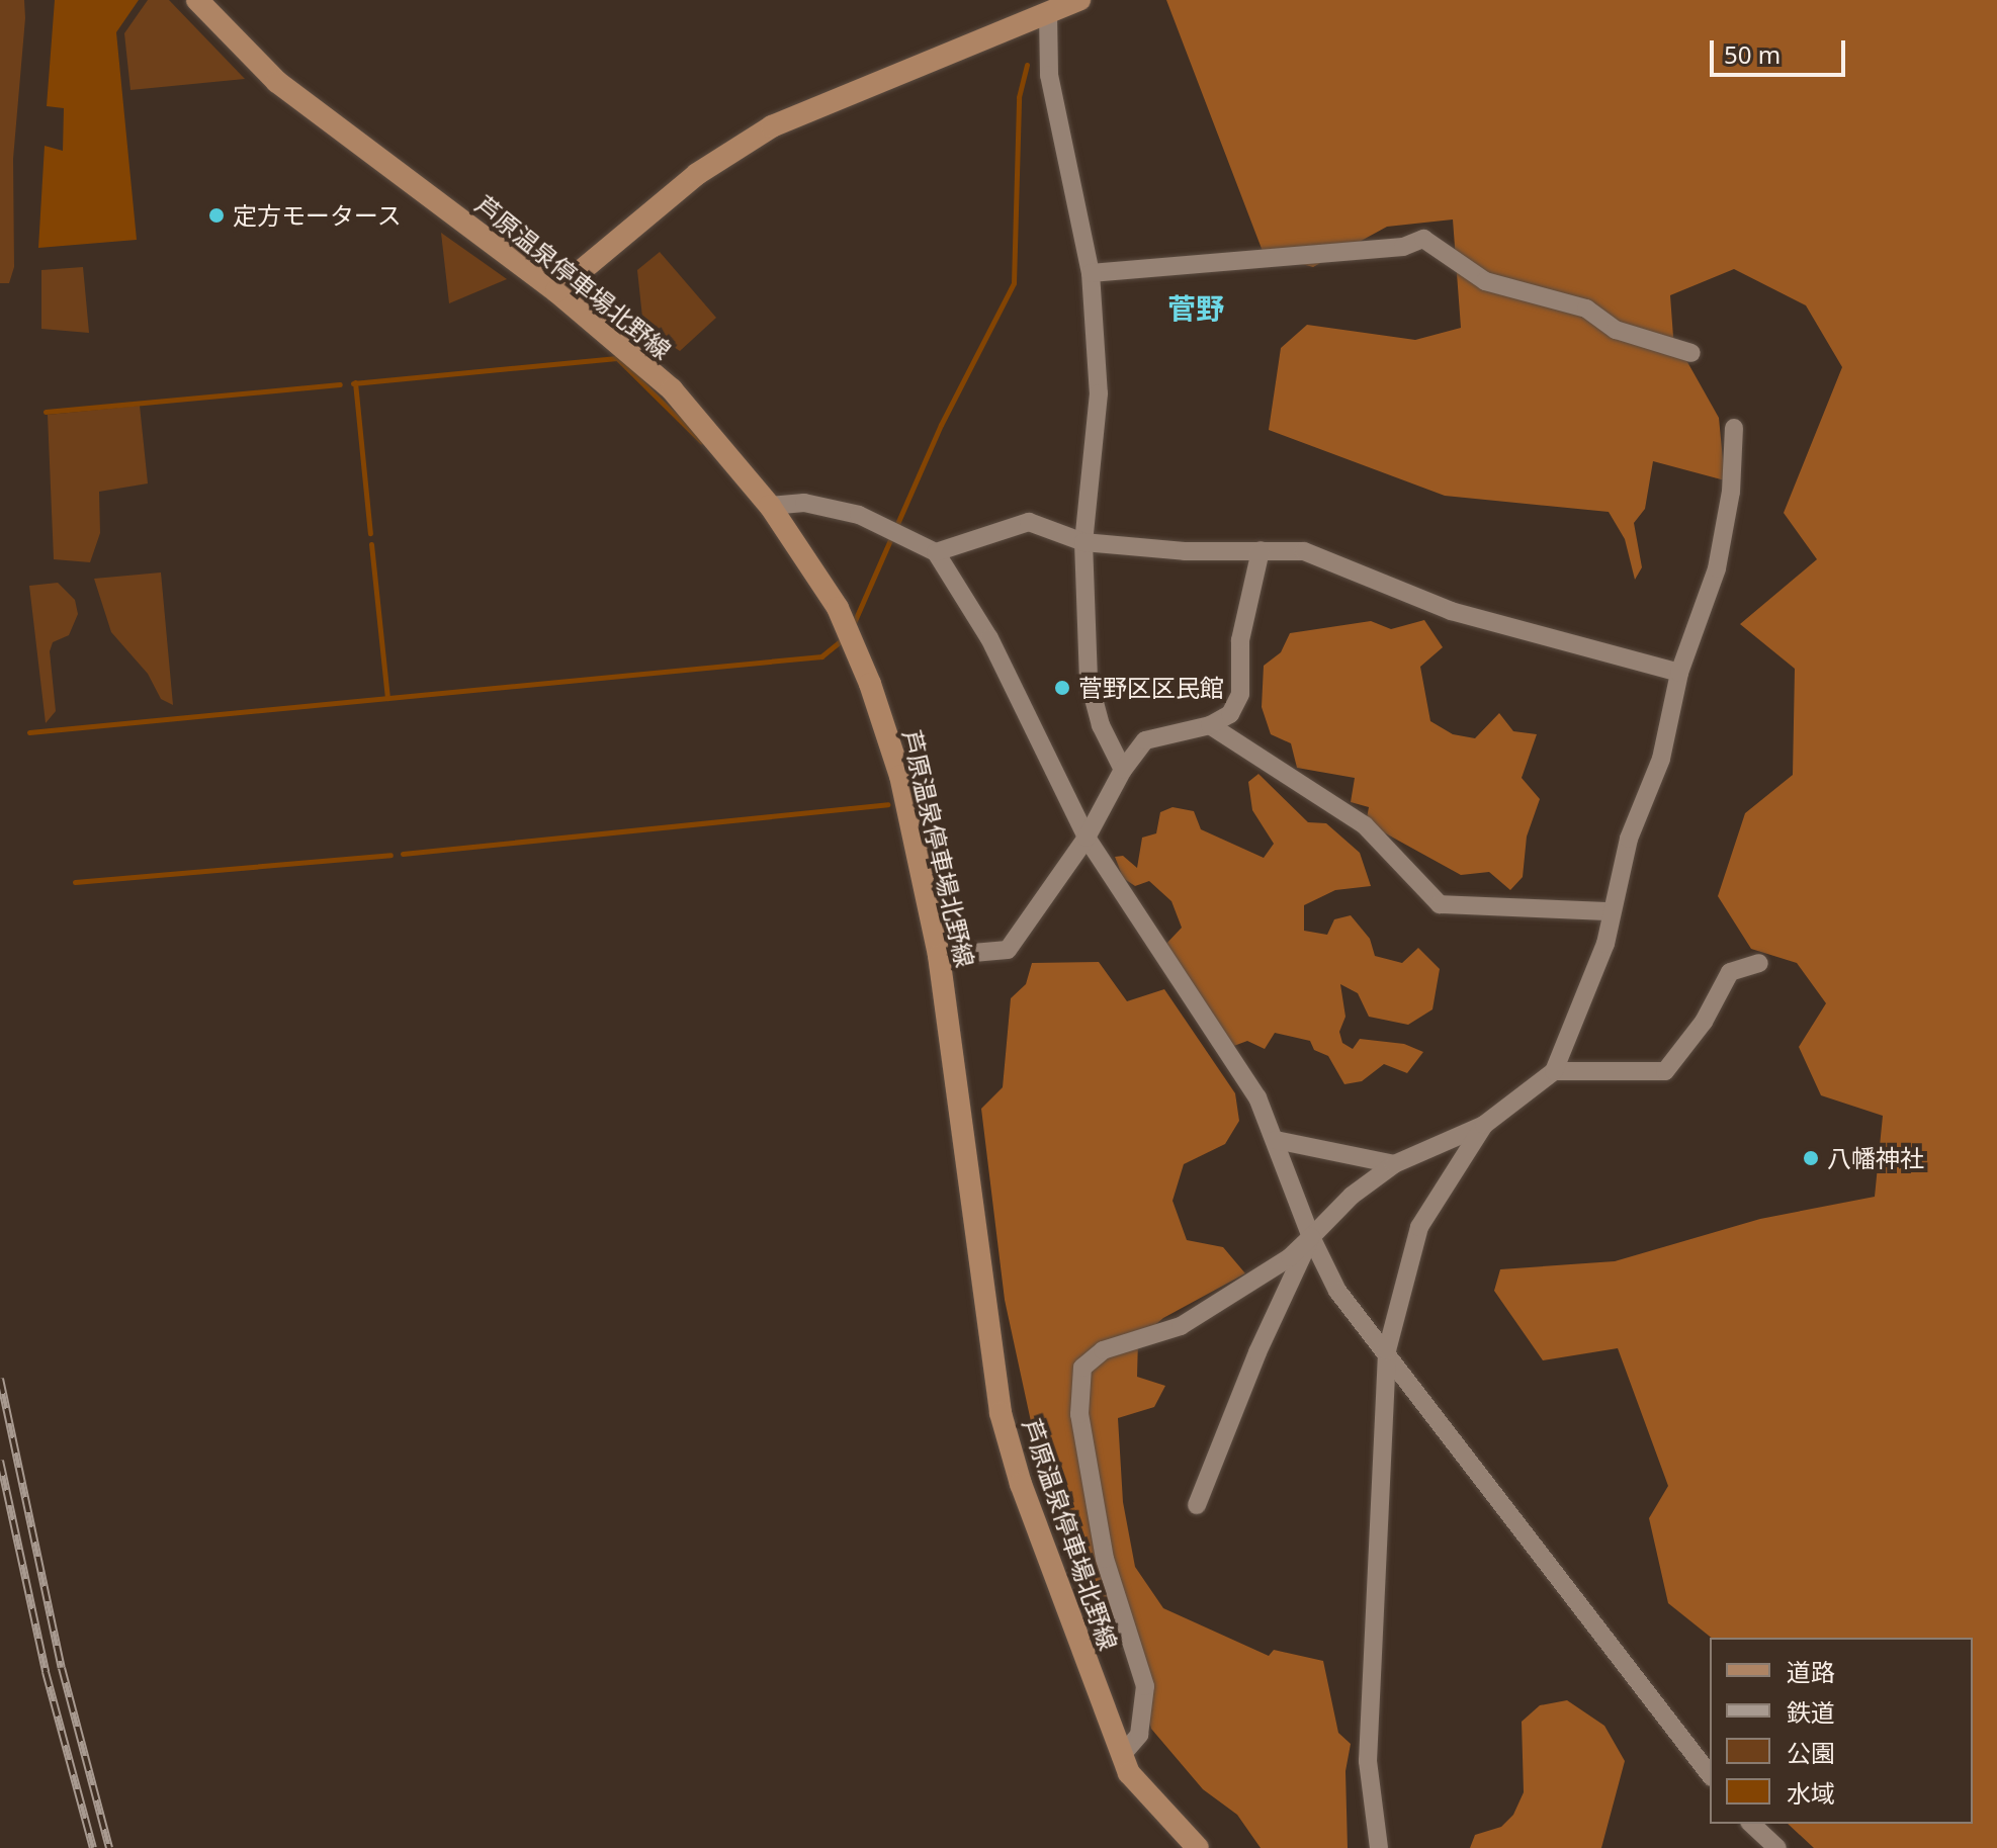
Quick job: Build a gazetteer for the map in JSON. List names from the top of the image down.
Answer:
{
  "streets": {
    "main road": ["芦原温泉停車場北野線"]
  },
  "districts": ["菅野"],
  "places": ["定方モータース", "菅野区区民館", "八幡神社"],
  "legend": [
    "道路",
    "鉄道",
    "公園",
    "水域"
  ],
  "scale_bar": "50 m"
}
